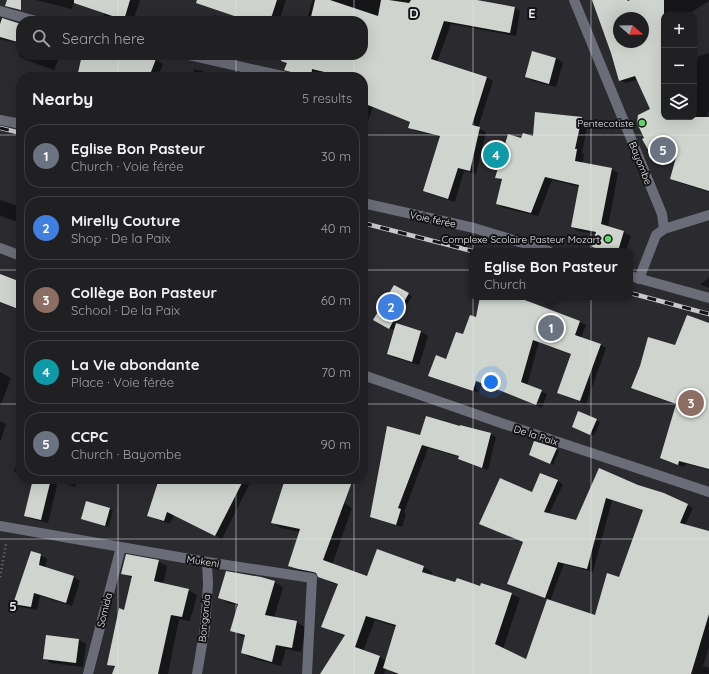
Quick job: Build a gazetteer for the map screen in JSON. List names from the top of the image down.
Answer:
{
  "streets": {
    "street": [
      "Bayombe",
      "Voie férée",
      "De la Paix",
      "Mukeni",
      "Somida",
      "Bongonda"
    ]
  },
  "crossings": [
    ["Mukeni", "Somida"],
    ["Mukeni", "Bongonda"]
  ],
  "places": ["Pentecotiste", "Complexe Scolaire Pasteur Mozart"],
  "north": "right",
  "page": {
    "map_buttons": ["+", "−"],
    "search": "Search here",
    "heading": ["Nearby", "5 results"],
    "list": [
      {
        "mark": "1",
        "name": "Eglise Bon Pasteur",
        "note": "Church · Voie férée",
        "value": "30 m"
      },
      {
        "mark": "2",
        "name": "Mirelly Couture",
        "note": "Shop · De la Paix",
        "value": "40 m"
      },
      {
        "mark": "3",
        "name": "Collège Bon Pasteur",
        "note": "School · De la Paix",
        "value": "60 m"
      },
      {
        "mark": "4",
        "name": "La Vie abondante",
        "note": "Place · Voie férée",
        "value": "70 m"
      },
      {
        "mark": "5",
        "name": "CCPC",
        "note": "Church · Bayombe",
        "value": "90 m"
      }
    ],
    "pins": [
      "5",
      "4",
      "2",
      "1",
      "3"
    ],
    "popup": ["Eglise Bon Pasteur", "Church"]
  },
  "grid": {
    "columns": ["D", "E"],
    "rows": ["5"]
  }
}
